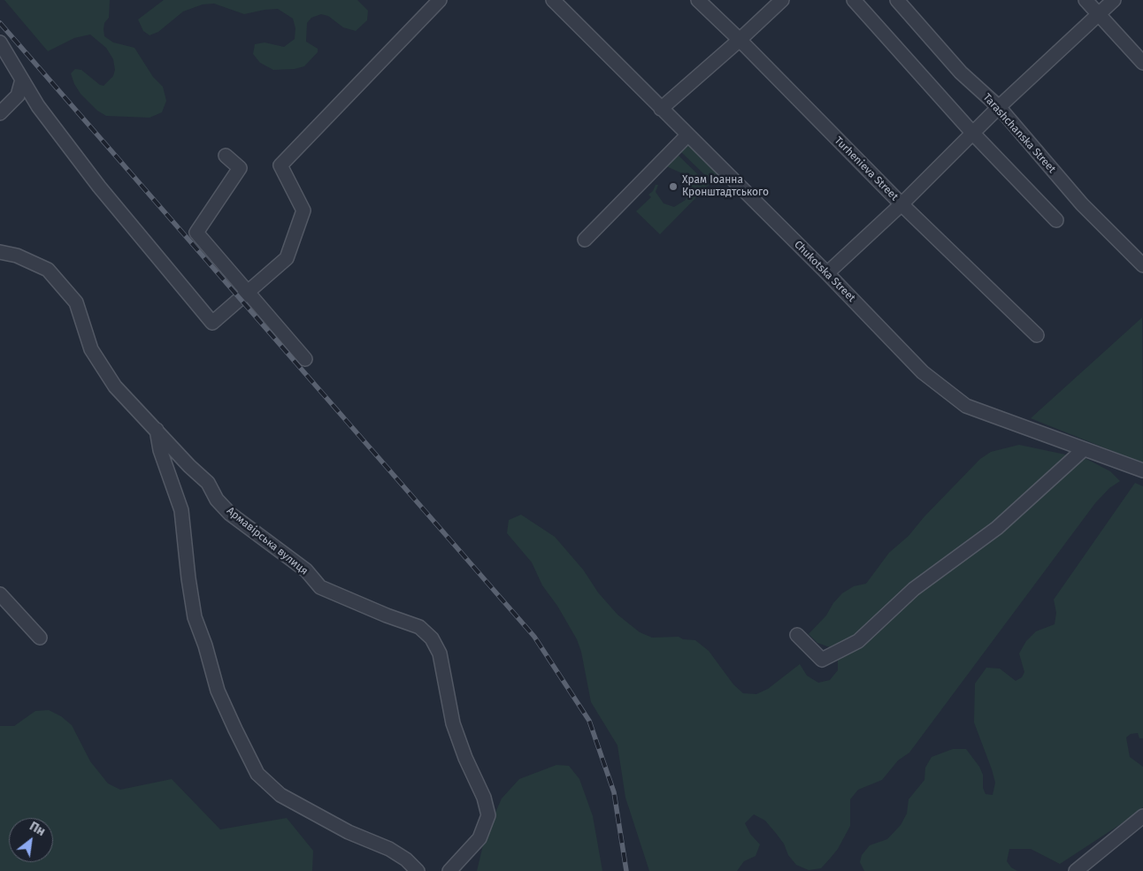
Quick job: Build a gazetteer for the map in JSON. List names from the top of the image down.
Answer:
{
  "streets": {
    "street": [
      "Tarashchanska Street",
      "Turhenieva Street",
      "Chukotska Street",
      "Армавірська вулиця"
    ]
  },
  "places": ["Храм Іоанна Кронштадтського"],
  "north": "top right"
}
